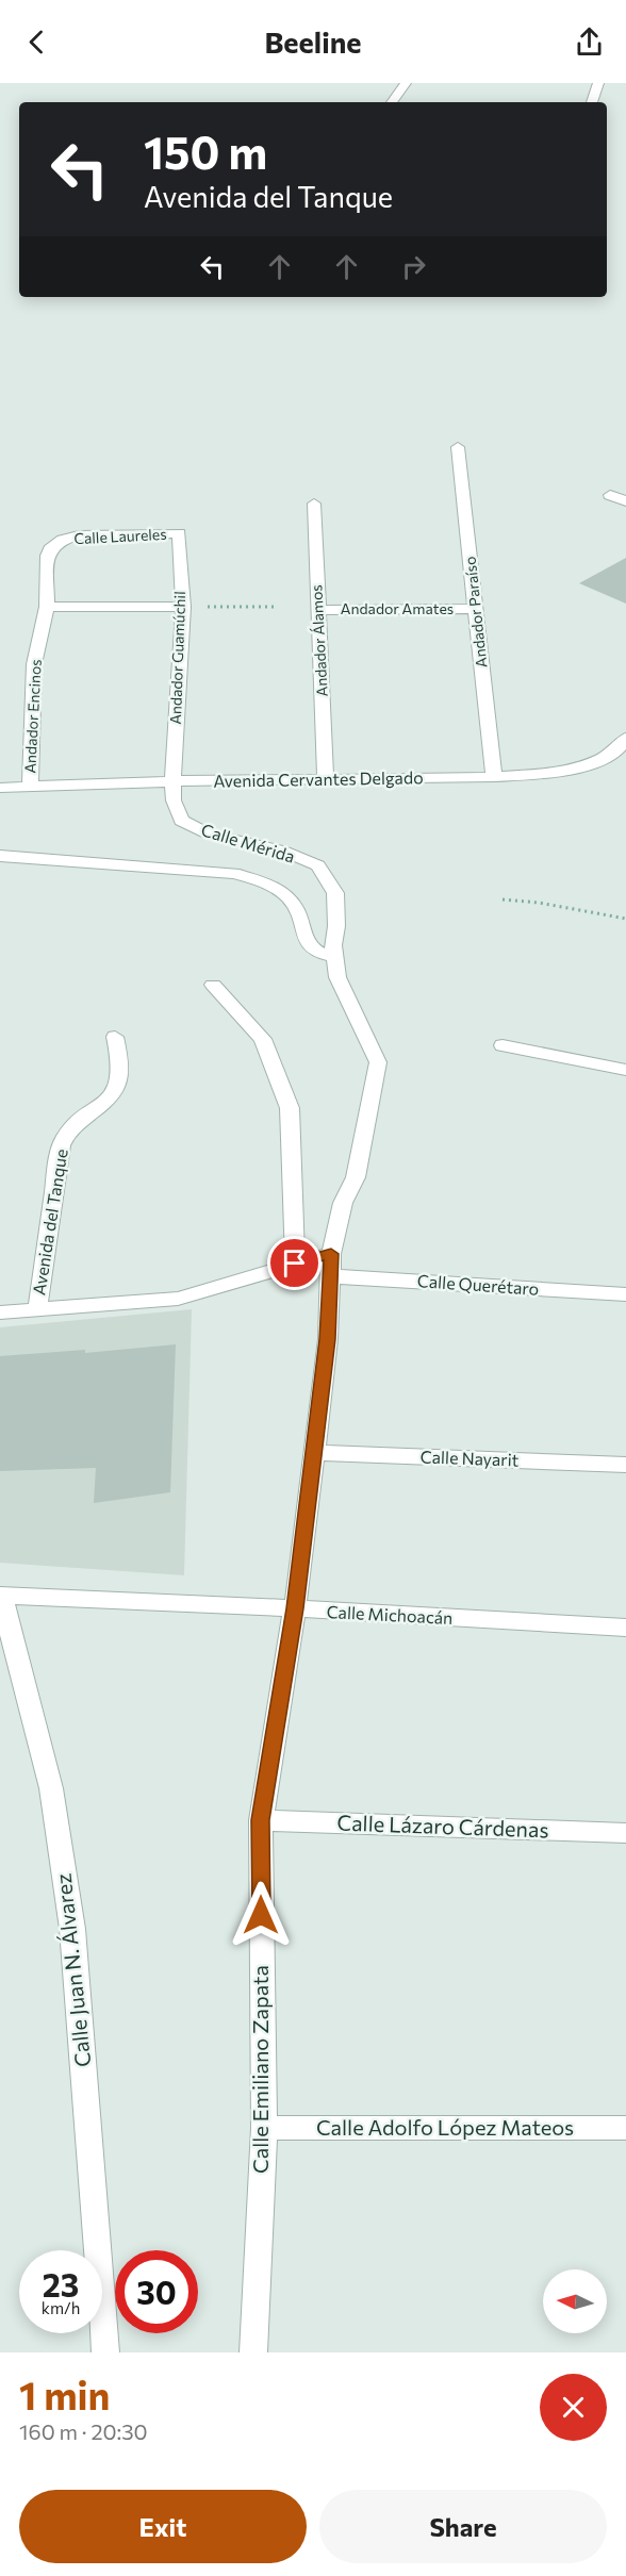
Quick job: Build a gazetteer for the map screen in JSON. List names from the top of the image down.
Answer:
{
  "streets": {
    "street": [
      "Calle Laureles",
      "Andador Amates",
      "Andador Paraíso",
      "Andador Álamos",
      "Andador Guamúchil",
      "Andador Encinos",
      "Avenida Cervantes Delgado",
      "Calle Mérida",
      "Avenida del Tanque",
      "Calle Querétaro",
      "Calle Nayarit",
      "Calle Michoacán",
      "Calle Lázaro Cárdenas",
      "Calle Juan N. Álvarez",
      "Calle Emiliano Zapata",
      "Calle Adolfo López Mateos"
    ]
  },
  "crossings": [
    ["Calle Laureles", "Andador Guamúchil"],
    ["Calle Laureles", "Andador Encinos"],
    ["Andador Amates", "Andador Paraíso"],
    ["Andador Amates", "Andador Álamos"],
    ["Andador Paraíso", "Avenida Cervantes Delgado"],
    ["Andador Álamos", "Avenida Cervantes Delgado"],
    ["Andador Guamúchil", "Avenida Cervantes Delgado"],
    ["Andador Guamúchil", "Calle Mérida"],
    ["Andador Encinos", "Avenida Cervantes Delgado"],
    ["Avenida Cervantes Delgado", "Calle Mérida"],
    ["Avenida del Tanque", "Calle Querétaro"],
    ["Avenida del Tanque", "Calle Emiliano Zapata"],
    ["Calle Querétaro", "Calle Emiliano Zapata"],
    ["Calle Nayarit", "Calle Emiliano Zapata"],
    ["Calle Michoacán", "Calle Juan N. Álvarez"],
    ["Calle Michoacán", "Calle Emiliano Zapata"],
    ["Calle Lázaro Cárdenas", "Calle Emiliano Zapata"],
    ["Calle Emiliano Zapata", "Calle Adolfo López Mateos"]
  ],
  "north": "left",
  "page": {
    "header": "Beeline",
    "turn": ["150 m", "Avenida del Tanque"],
    "speed": "23 km/h",
    "limit": "30",
    "heading": ["1 min", "160 m · 20:30"],
    "buttons": ["Exit", "Share"]
  }
}
